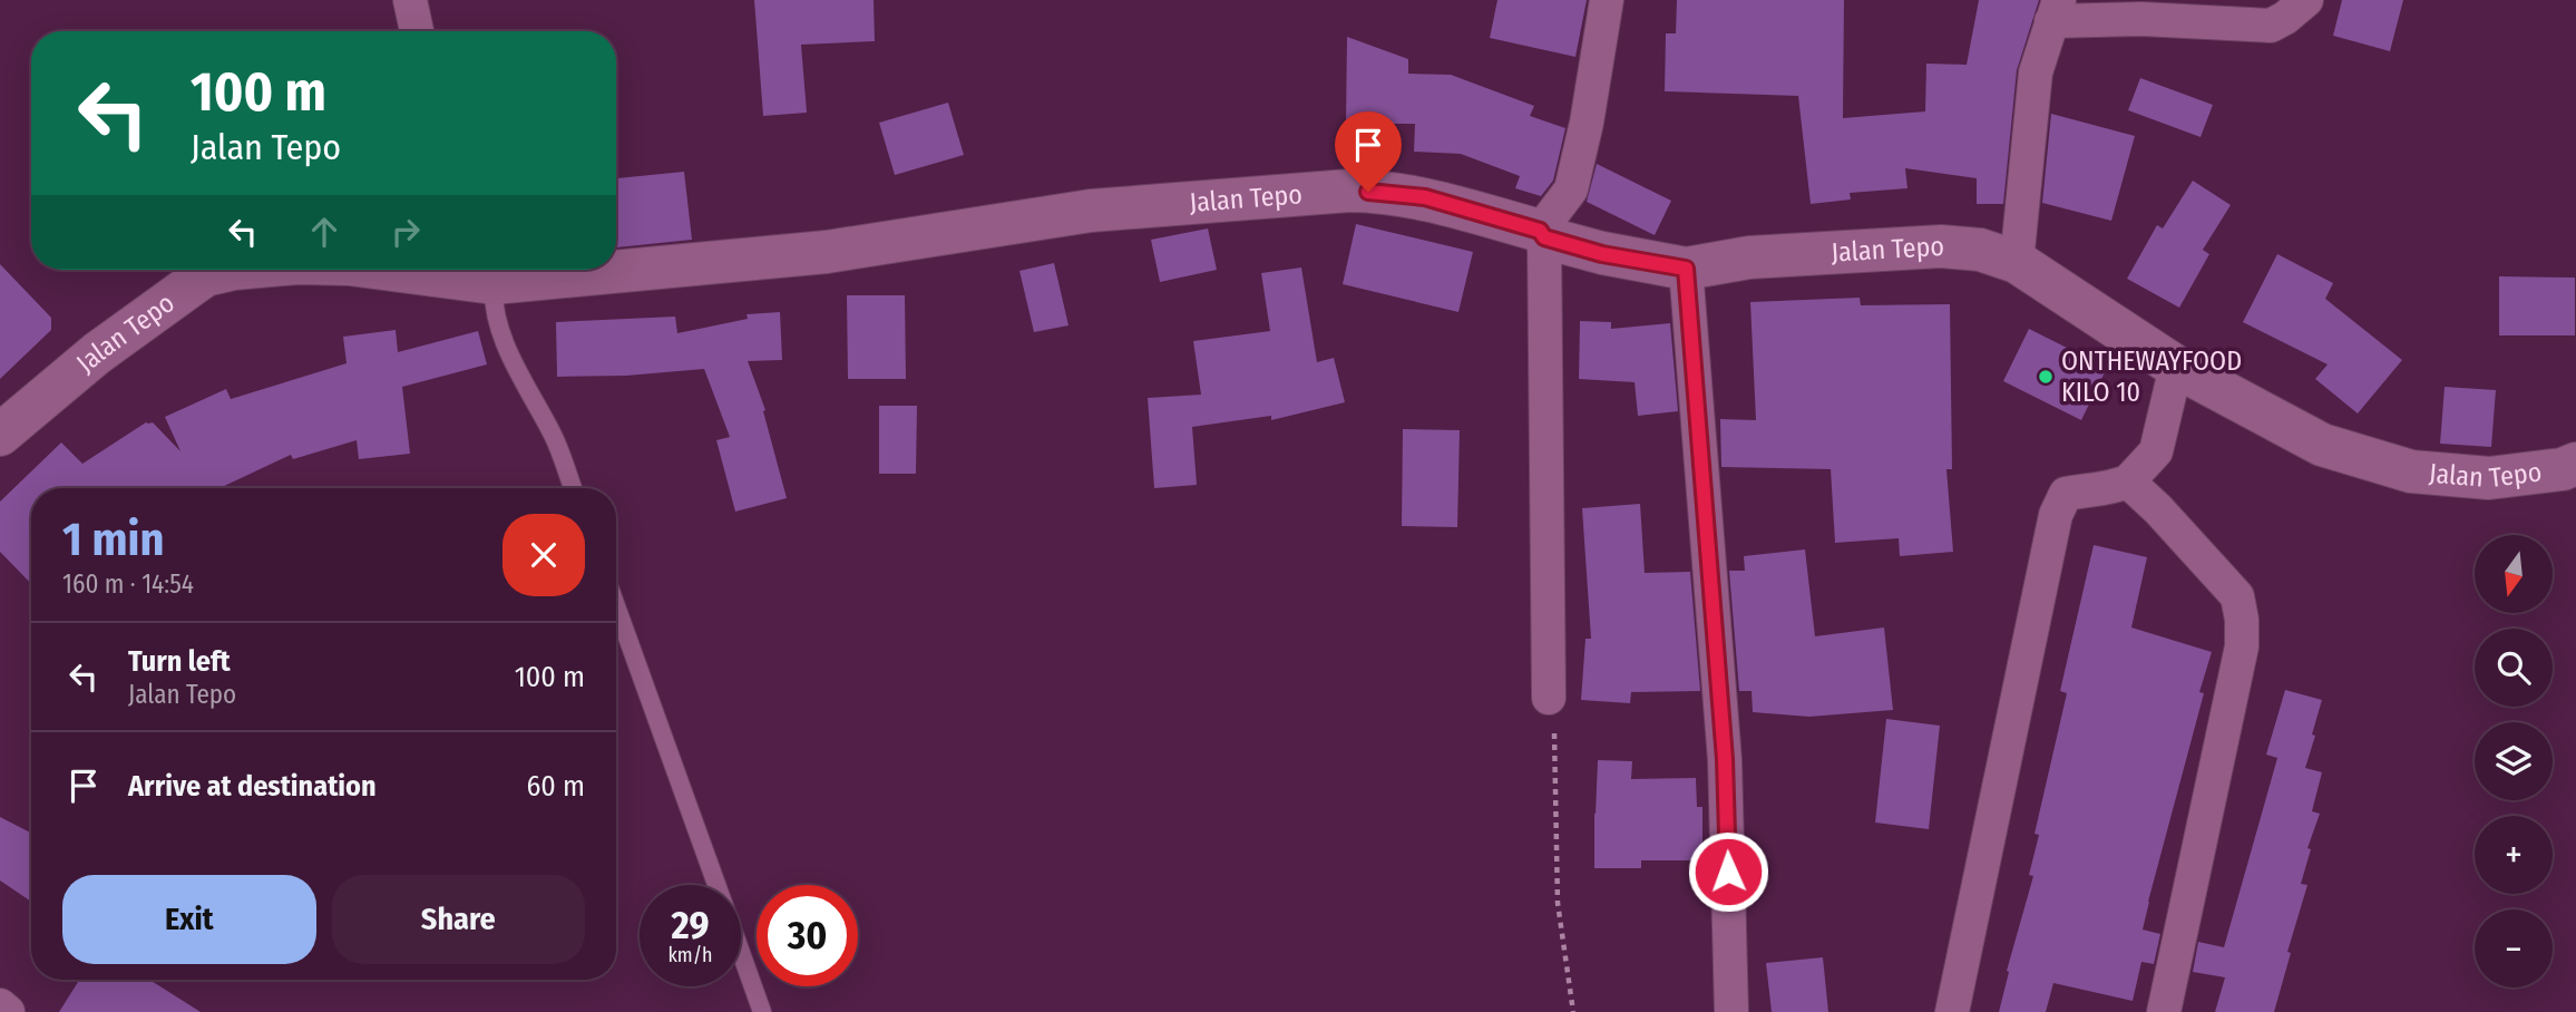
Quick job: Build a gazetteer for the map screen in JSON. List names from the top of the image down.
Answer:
{
  "streets": {
    "street": ["Jalan Tepo"]
  },
  "places": ["ONTHEWAYFOOD KILO 10"],
  "north": "bottom",
  "page": {
    "turn": ["100 m", "Jalan Tepo"],
    "heading": ["1 min", "160 m · 14:54"],
    "map_buttons": ["+", "−"],
    "list": [
      {
        "name": "Turn left",
        "note": "Jalan Tepo",
        "value": "100 m"
      },
      {
        "name": "Arrive at destination",
        "value": "60 m"
      }
    ],
    "buttons": ["Exit", "Share"],
    "speed": "29 km/h",
    "limit": "30"
  }
}
